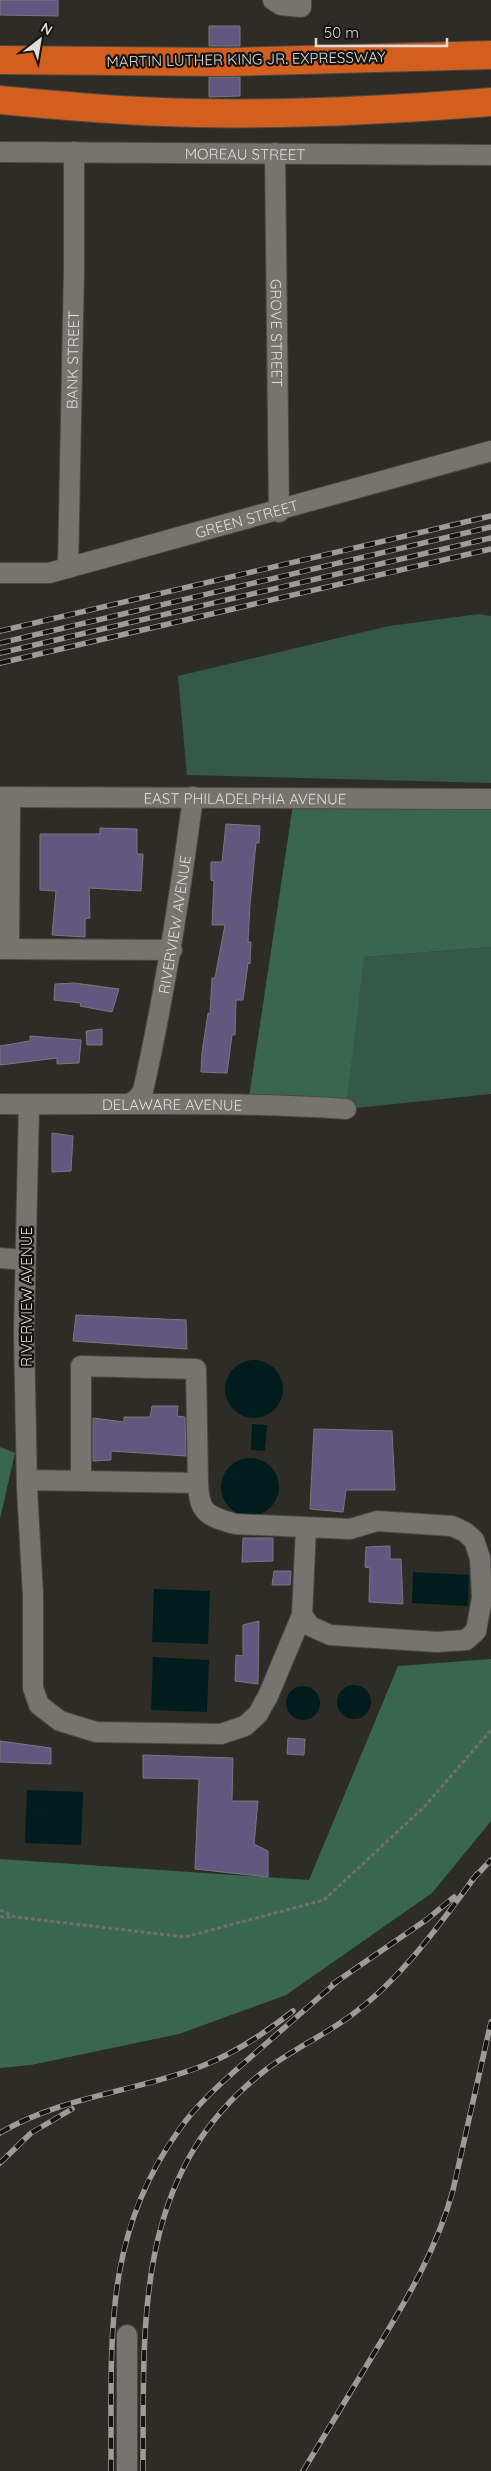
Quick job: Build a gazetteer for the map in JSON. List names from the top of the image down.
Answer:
{
  "streets": {
    "highway": ["MARTIN LUTHER KING JR. EXPRESSWAY"],
    "street": [
      "MOREAU STREET",
      "GROVE STREET",
      "BANK STREET",
      "GREEN STREET",
      "EAST PHILADELPHIA AVENUE",
      "RIVERVIEW AVENUE",
      "DELAWARE AVENUE"
    ]
  },
  "crossings": [
    ["MOREAU STREET", "GROVE STREET"],
    ["MOREAU STREET", "BANK STREET"],
    ["GROVE STREET", "GREEN STREET"],
    ["BANK STREET", "GREEN STREET"],
    ["EAST PHILADELPHIA AVENUE", "RIVERVIEW AVENUE"],
    ["RIVERVIEW AVENUE", "DELAWARE AVENUE"]
  ],
  "scale_bar": "50 m",
  "north": "top right"
}
